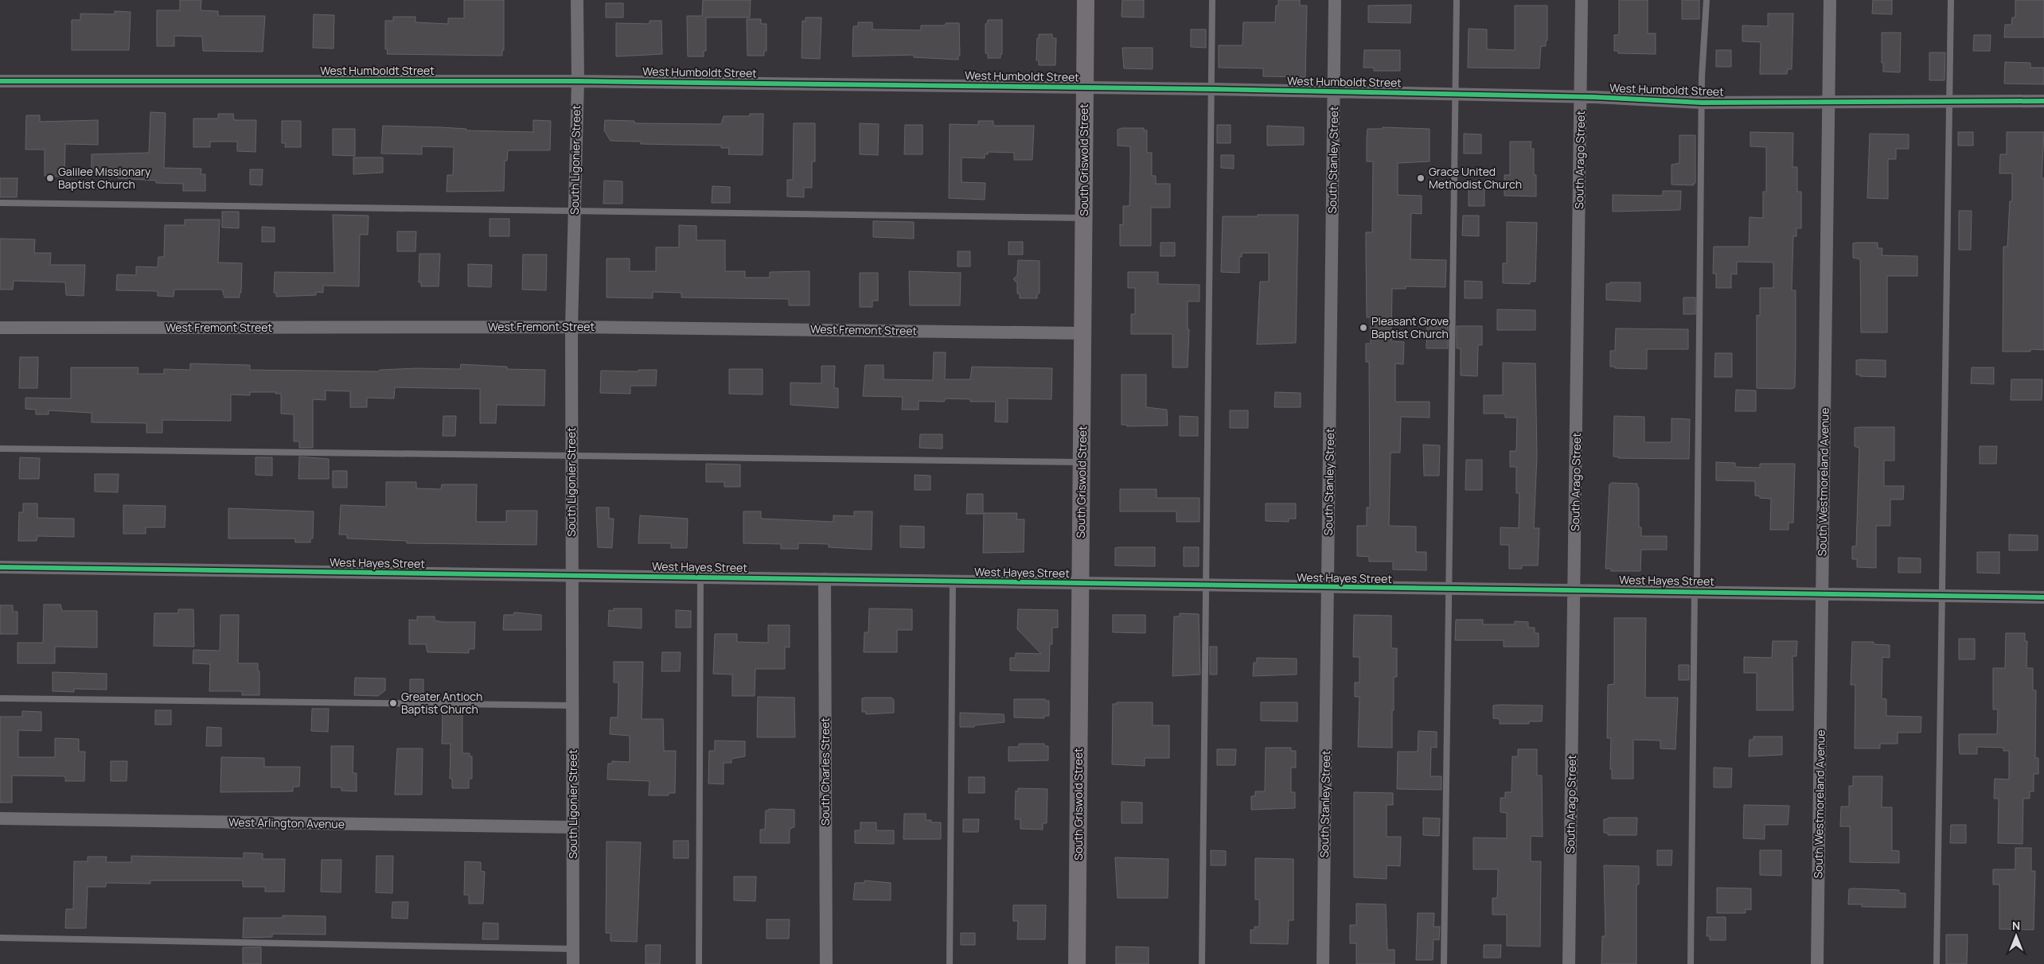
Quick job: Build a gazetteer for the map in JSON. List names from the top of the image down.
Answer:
{
  "streets": {
    "street": [
      "West Humboldt Street",
      "South Ligonier Street",
      "South Griswold Street",
      "South Stanley Street",
      "South Arago Street",
      "West Fremont Street",
      "South Westmoreland Avenue",
      "West Hayes Street",
      "South Charles Street",
      "West Arlington Avenue"
    ]
  },
  "crossings": [
    ["West Humboldt Street", "South Ligonier Street"],
    ["West Humboldt Street", "South Griswold Street"],
    ["West Humboldt Street", "South Stanley Street"],
    ["West Humboldt Street", "South Arago Street"],
    ["West Humboldt Street", "South Westmoreland Avenue"],
    ["South Ligonier Street", "West Fremont Street"],
    ["South Ligonier Street", "West Hayes Street"],
    ["South Ligonier Street", "West Arlington Avenue"],
    ["South Griswold Street", "West Fremont Street"],
    ["South Griswold Street", "West Hayes Street"],
    ["South Stanley Street", "West Hayes Street"],
    ["South Arago Street", "West Hayes Street"],
    ["South Westmoreland Avenue", "West Hayes Street"],
    ["West Hayes Street", "South Charles Street"]
  ],
  "places": [
    "Galilee Missionary Baptist Church",
    "Grace United Methodist Church",
    "Pleasant Grove Baptist Church",
    "Greater Antioch Baptist Church"
  ],
  "north": "top"
}
